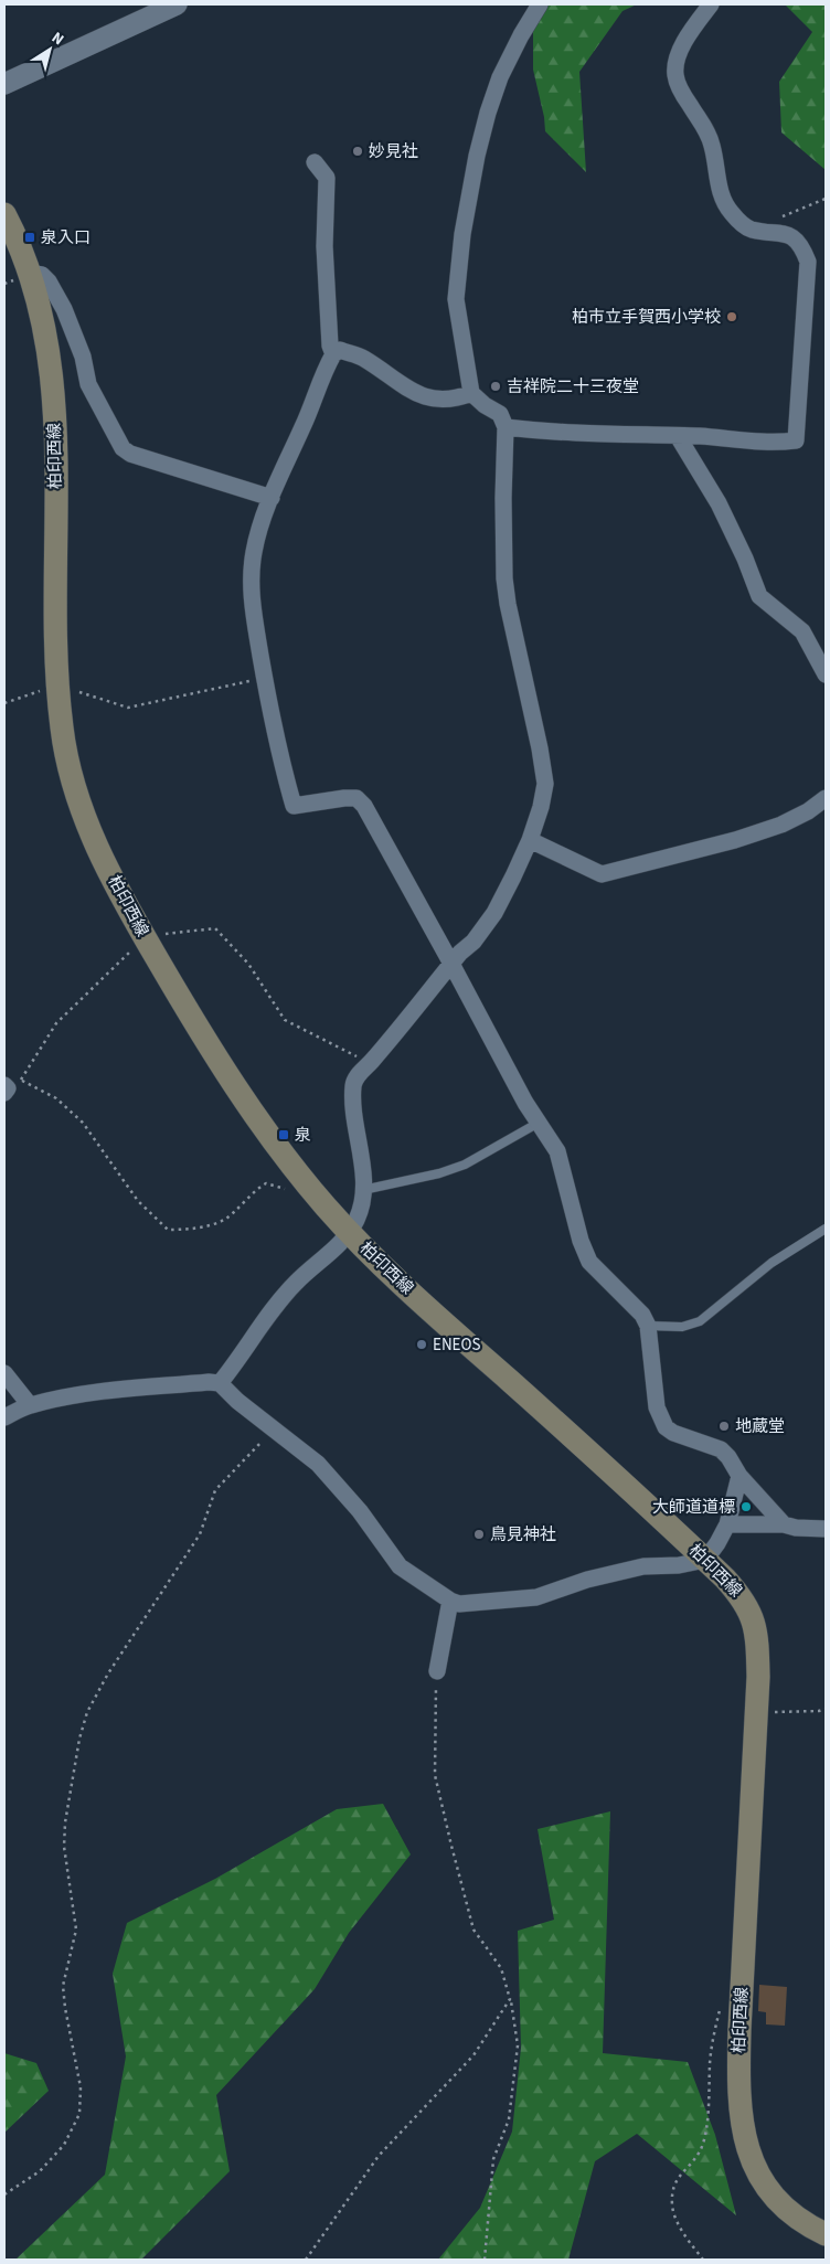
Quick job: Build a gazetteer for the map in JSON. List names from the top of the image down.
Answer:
{
  "streets": {
    "main road": ["柏印西線"]
  },
  "places": {
    "other": [
      "妙見社",
      "柏市立手賀西小学校",
      "吉祥院二十三夜堂",
      "ENEOS",
      "地蔵堂",
      "大師道道標",
      "鳥見神社"
    ],
    "transit": ["泉入口", "泉"]
  },
  "north": "top right"
}
